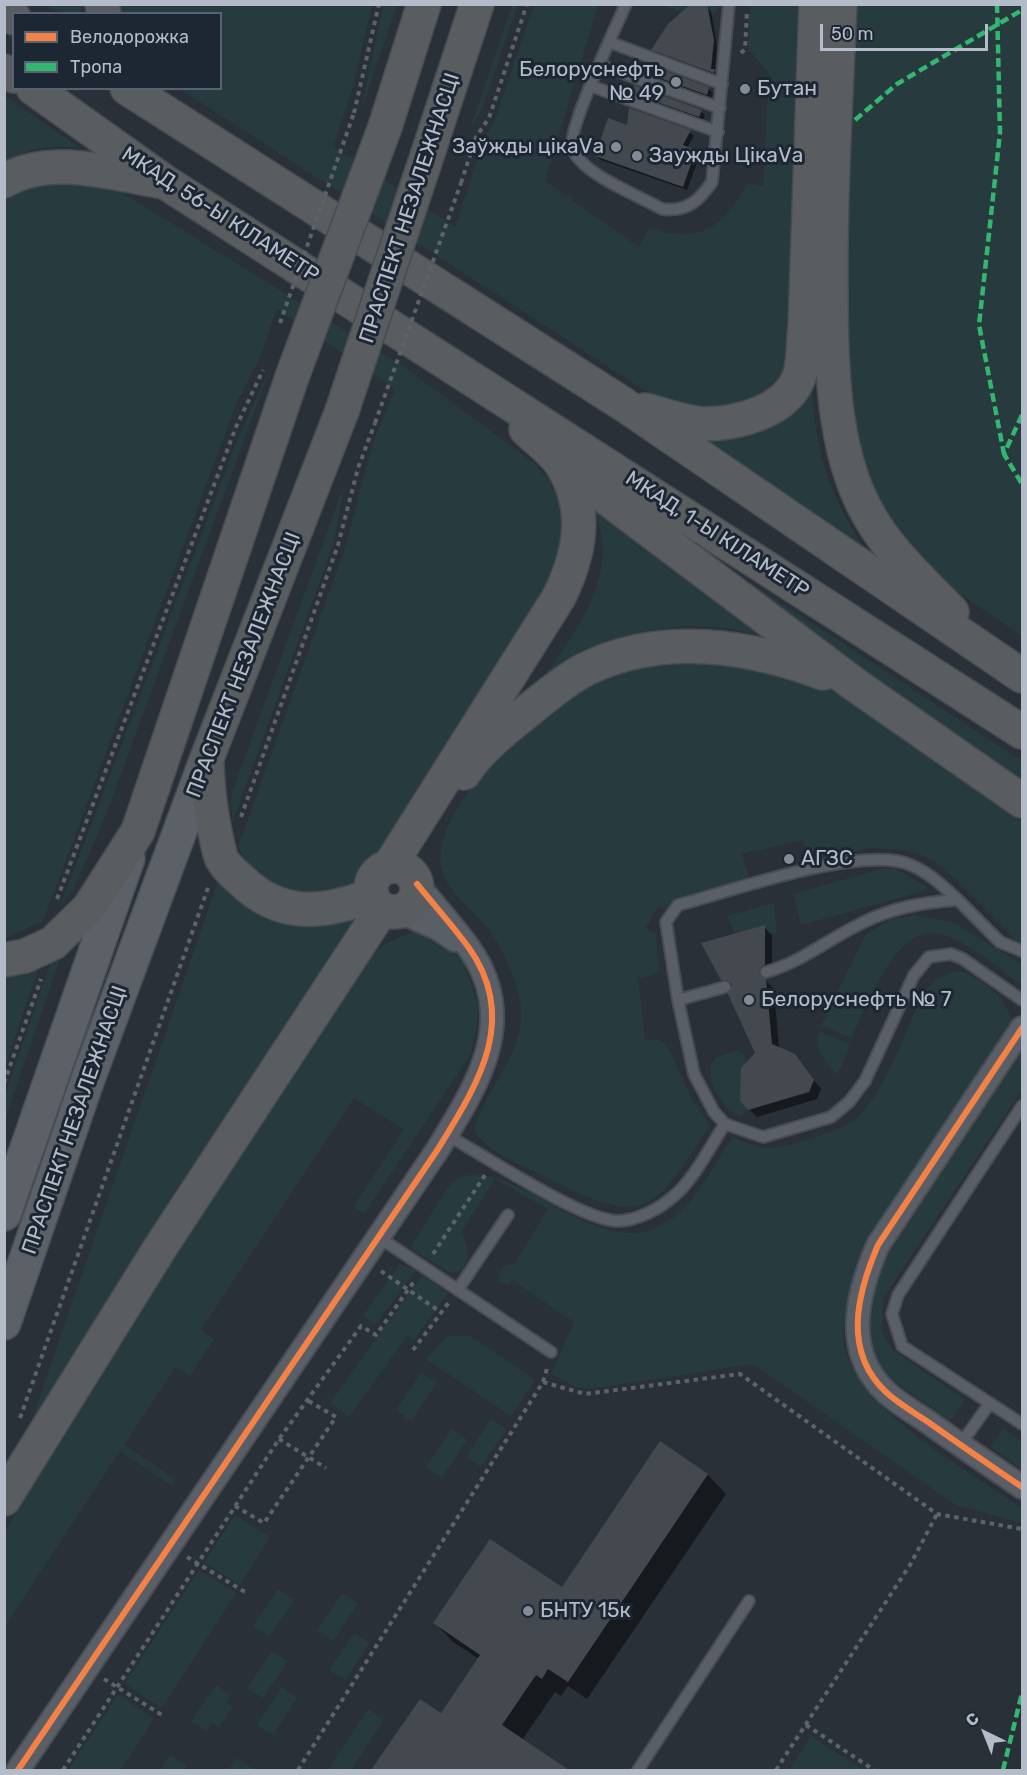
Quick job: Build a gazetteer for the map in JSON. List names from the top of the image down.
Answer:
{
  "streets": {
    "highway": ["ПРАСПЕКТ НЕЗАЛЕЖНАСЦІ", "МКАД, 56-Ы КІЛАМЕТР", "МКАД, 1-Ы КІЛАМЕТР"]
  },
  "crossings": [
    ["МКАД, 56-Ы КІЛАМЕТР", "МКАД, 1-Ы КІЛАМЕТР"]
  ],
  "places": [
    "Белоруснефть № 49",
    "Бутан",
    "Заўжды цікаVа",
    "Заужды ЦікаVа",
    "АГЗС",
    "Белоруснефть № 7",
    "БНТУ 15к"
  ],
  "legend": ["Велодорожка", "Тропа"],
  "scale_bar": "50 m",
  "north": "top left"
}
